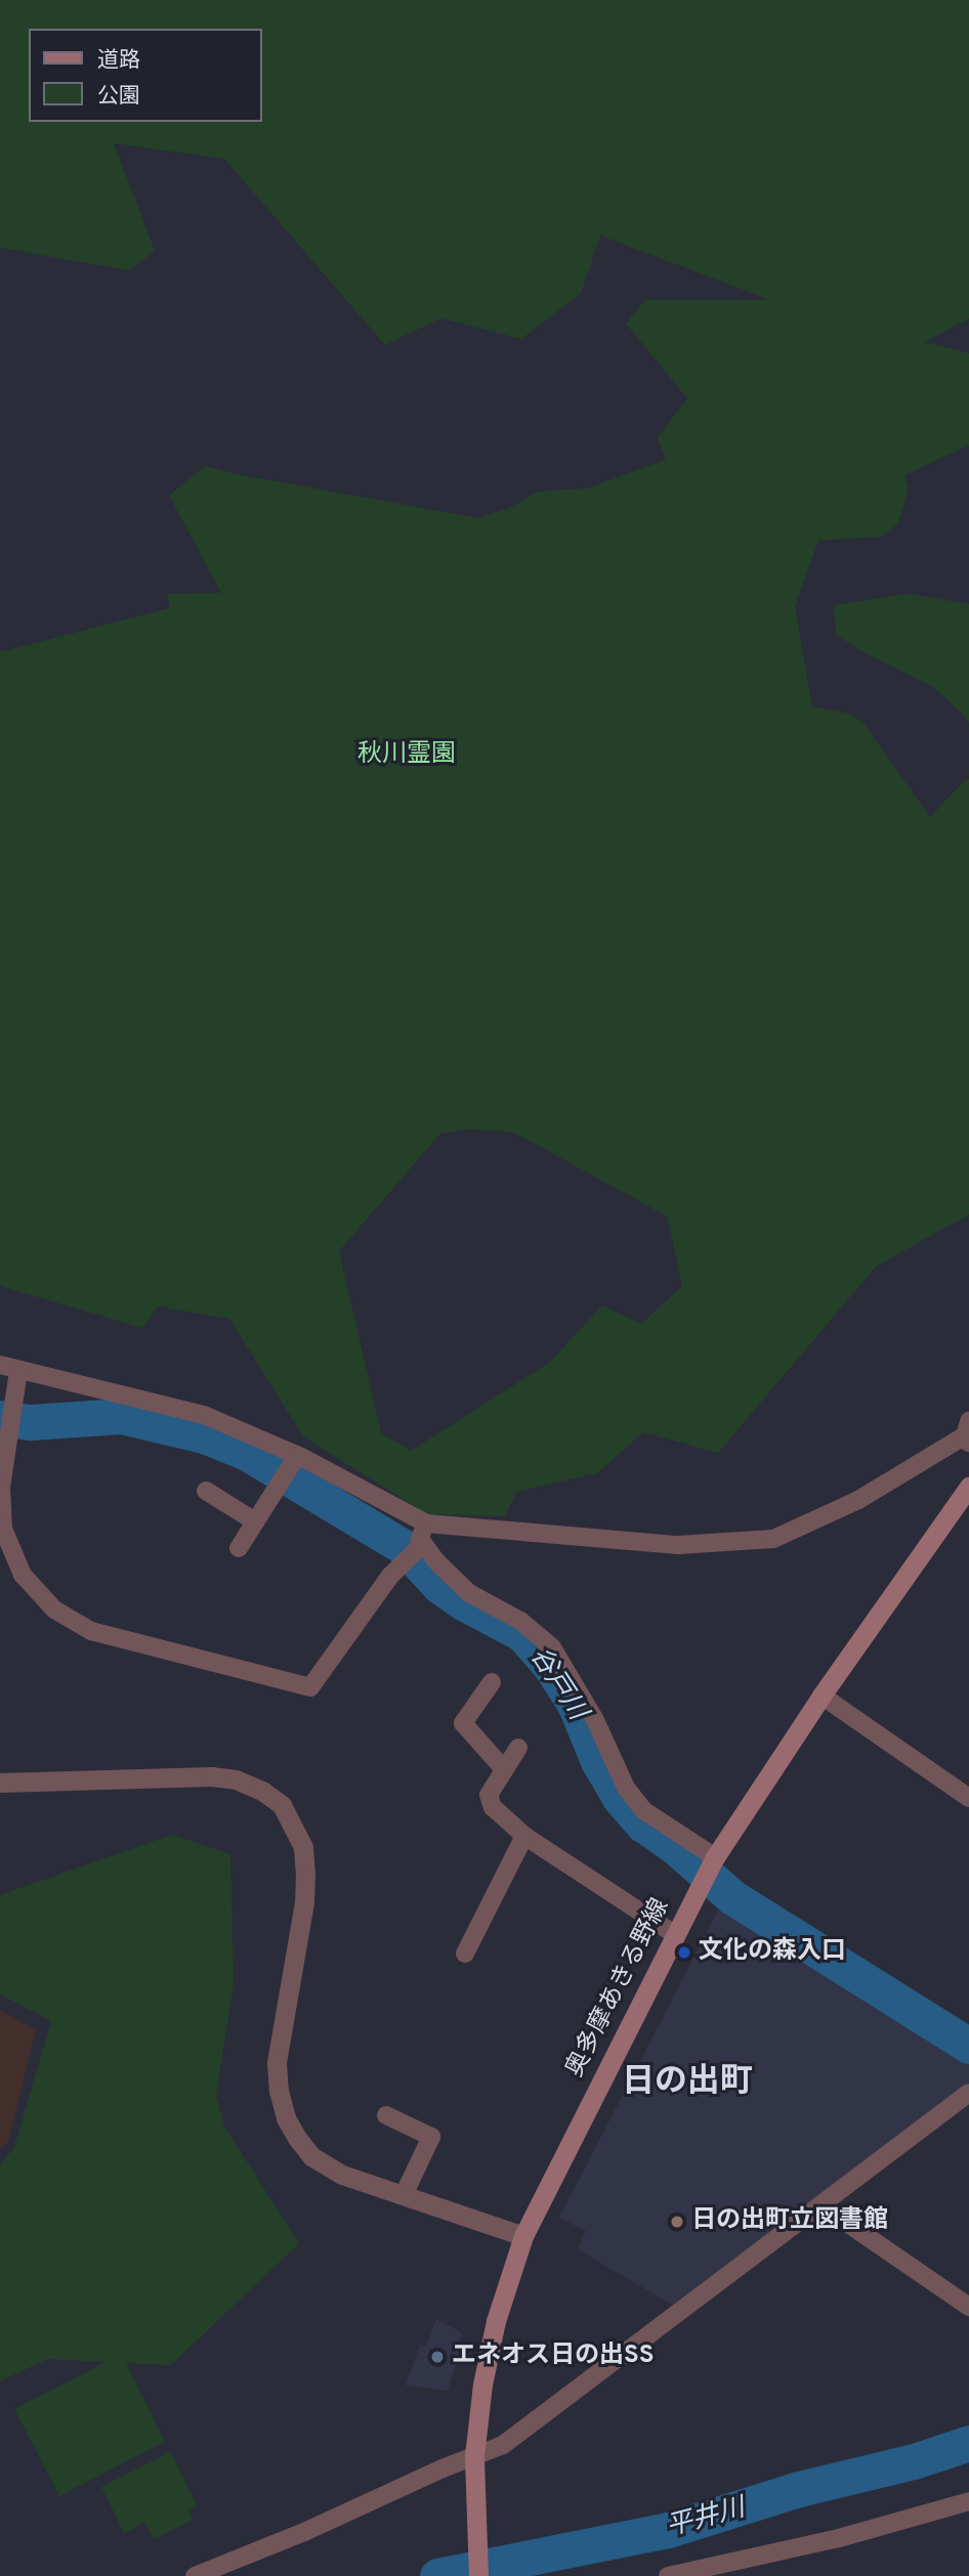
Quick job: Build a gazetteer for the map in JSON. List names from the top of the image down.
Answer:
{
  "streets": {
    "main road": ["奥多摩あきる野線"]
  },
  "districts": ["日の出町"],
  "water": ["谷戸川", "平井川"],
  "parks": ["秋川霊園"],
  "places": ["文化の森入口", "日の出町立図書館", "エネオス日の出SS"],
  "legend": ["道路", "公園"]
}
